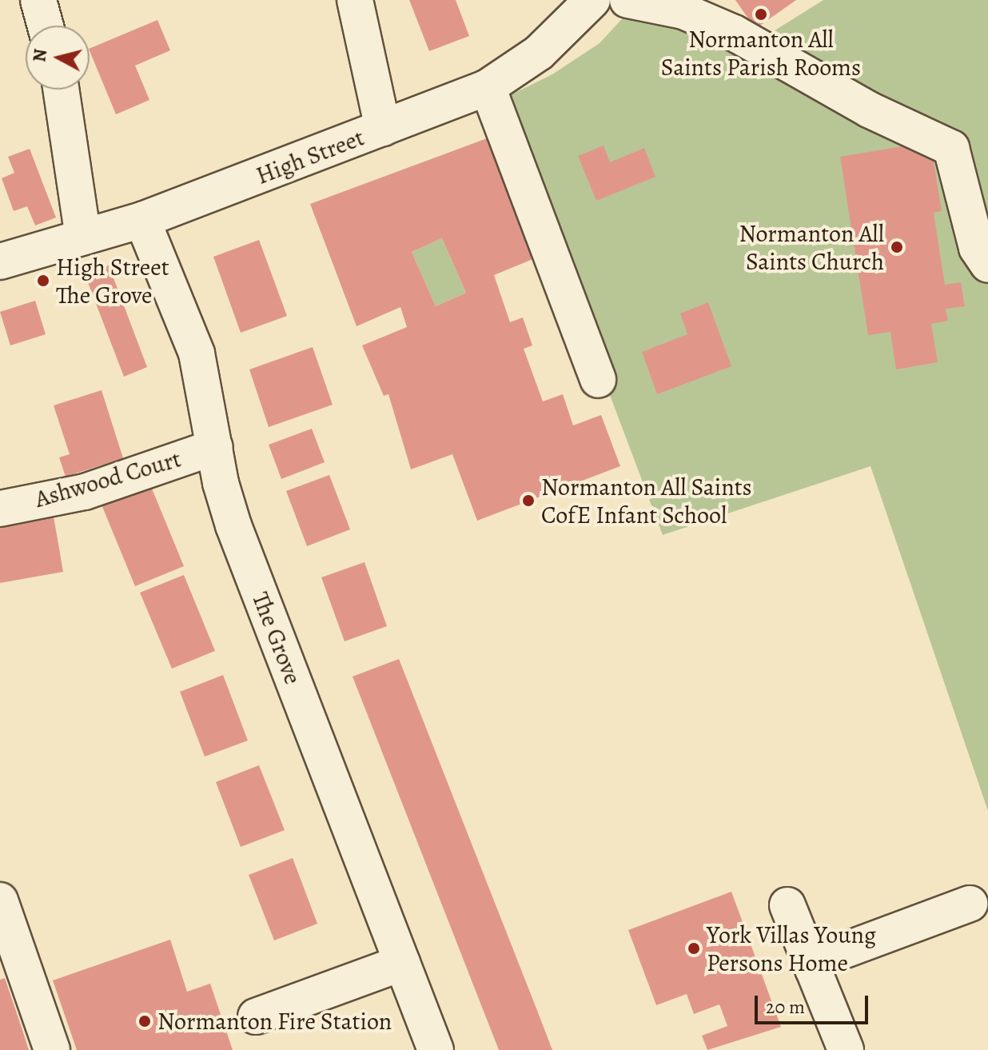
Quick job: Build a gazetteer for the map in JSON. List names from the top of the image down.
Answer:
{
  "streets": {
    "street": ["High Street", "Ashwood Court", "The Grove"]
  },
  "crossings": [
    ["High Street", "The Grove"],
    ["Ashwood Court", "The Grove"]
  ],
  "places": [
    "Normanton All Saints Parish Rooms",
    "Normanton All Saints Church",
    "High Street The Grove",
    "Normanton All Saints CofE Infant School",
    "York Villas Young Persons Home",
    "Normanton Fire Station"
  ],
  "scale_bar": "20 m",
  "north": "left"
}
